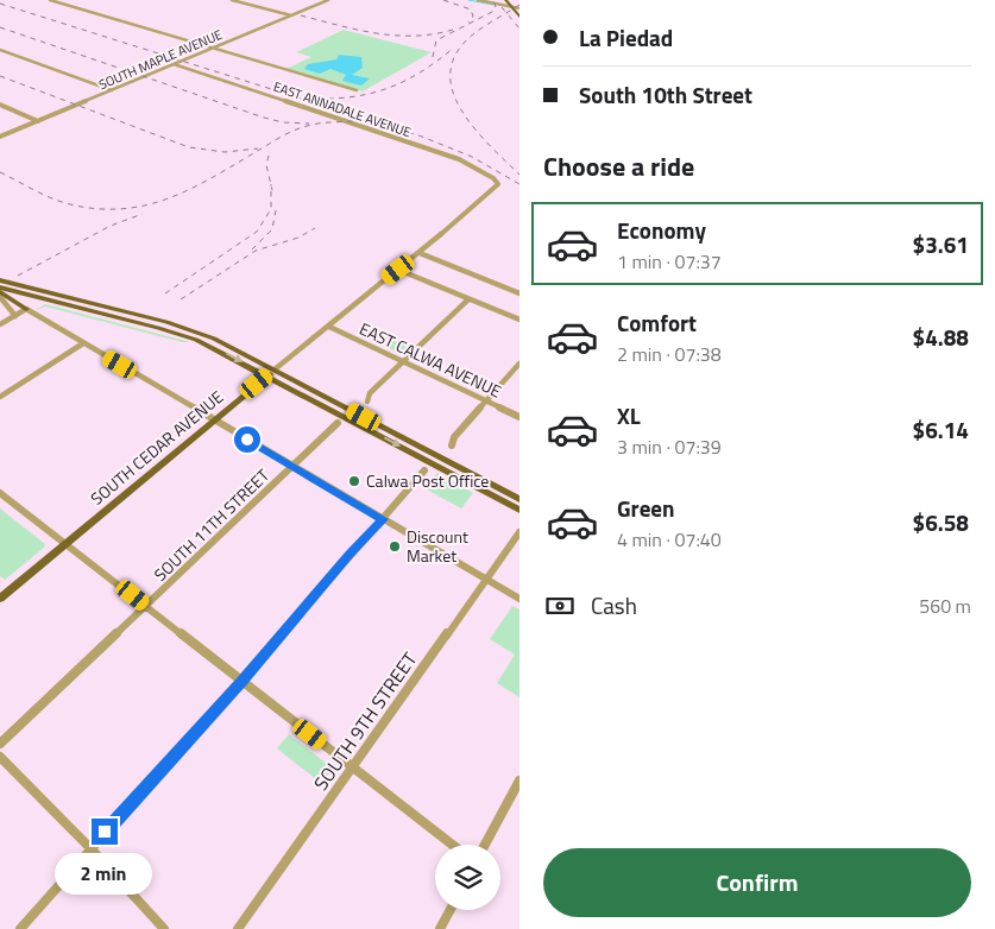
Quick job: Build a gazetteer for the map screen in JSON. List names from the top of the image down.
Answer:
{
  "streets": {
    "main road": ["SOUTH CEDAR AVENUE"],
    "street": [
      "SOUTH MAPLE AVENUE",
      "EAST ANNADALE AVENUE",
      "EAST CALWA AVENUE",
      "SOUTH 11TH STREET",
      "SOUTH 9TH STREET"
    ]
  },
  "crossings": [
    ["SOUTH MAPLE AVENUE", "EAST ANNADALE AVENUE"],
    ["EAST ANNADALE AVENUE", "SOUTH CEDAR AVENUE"],
    ["EAST CALWA AVENUE", "SOUTH CEDAR AVENUE"]
  ],
  "places": ["Calwa Post Office", "Discount Market"],
  "page": {
    "banner": ["La Piedad", "South 10th Street"],
    "heading": "Choose a ride",
    "list": [
      {
        "name": "Economy",
        "note": "1 min · 07:37",
        "value": "$3.61"
      },
      {
        "name": "Comfort",
        "note": "2 min · 07:38",
        "value": "$4.88"
      },
      {
        "name": "XL",
        "note": "3 min · 07:39",
        "value": "$6.14"
      },
      {
        "name": "Green",
        "note": "4 min · 07:40",
        "value": "$6.58"
      }
    ],
    "pay": ["Cash", "560 m"],
    "buttons": "Confirm",
    "bubble": "2 min"
  }
}
